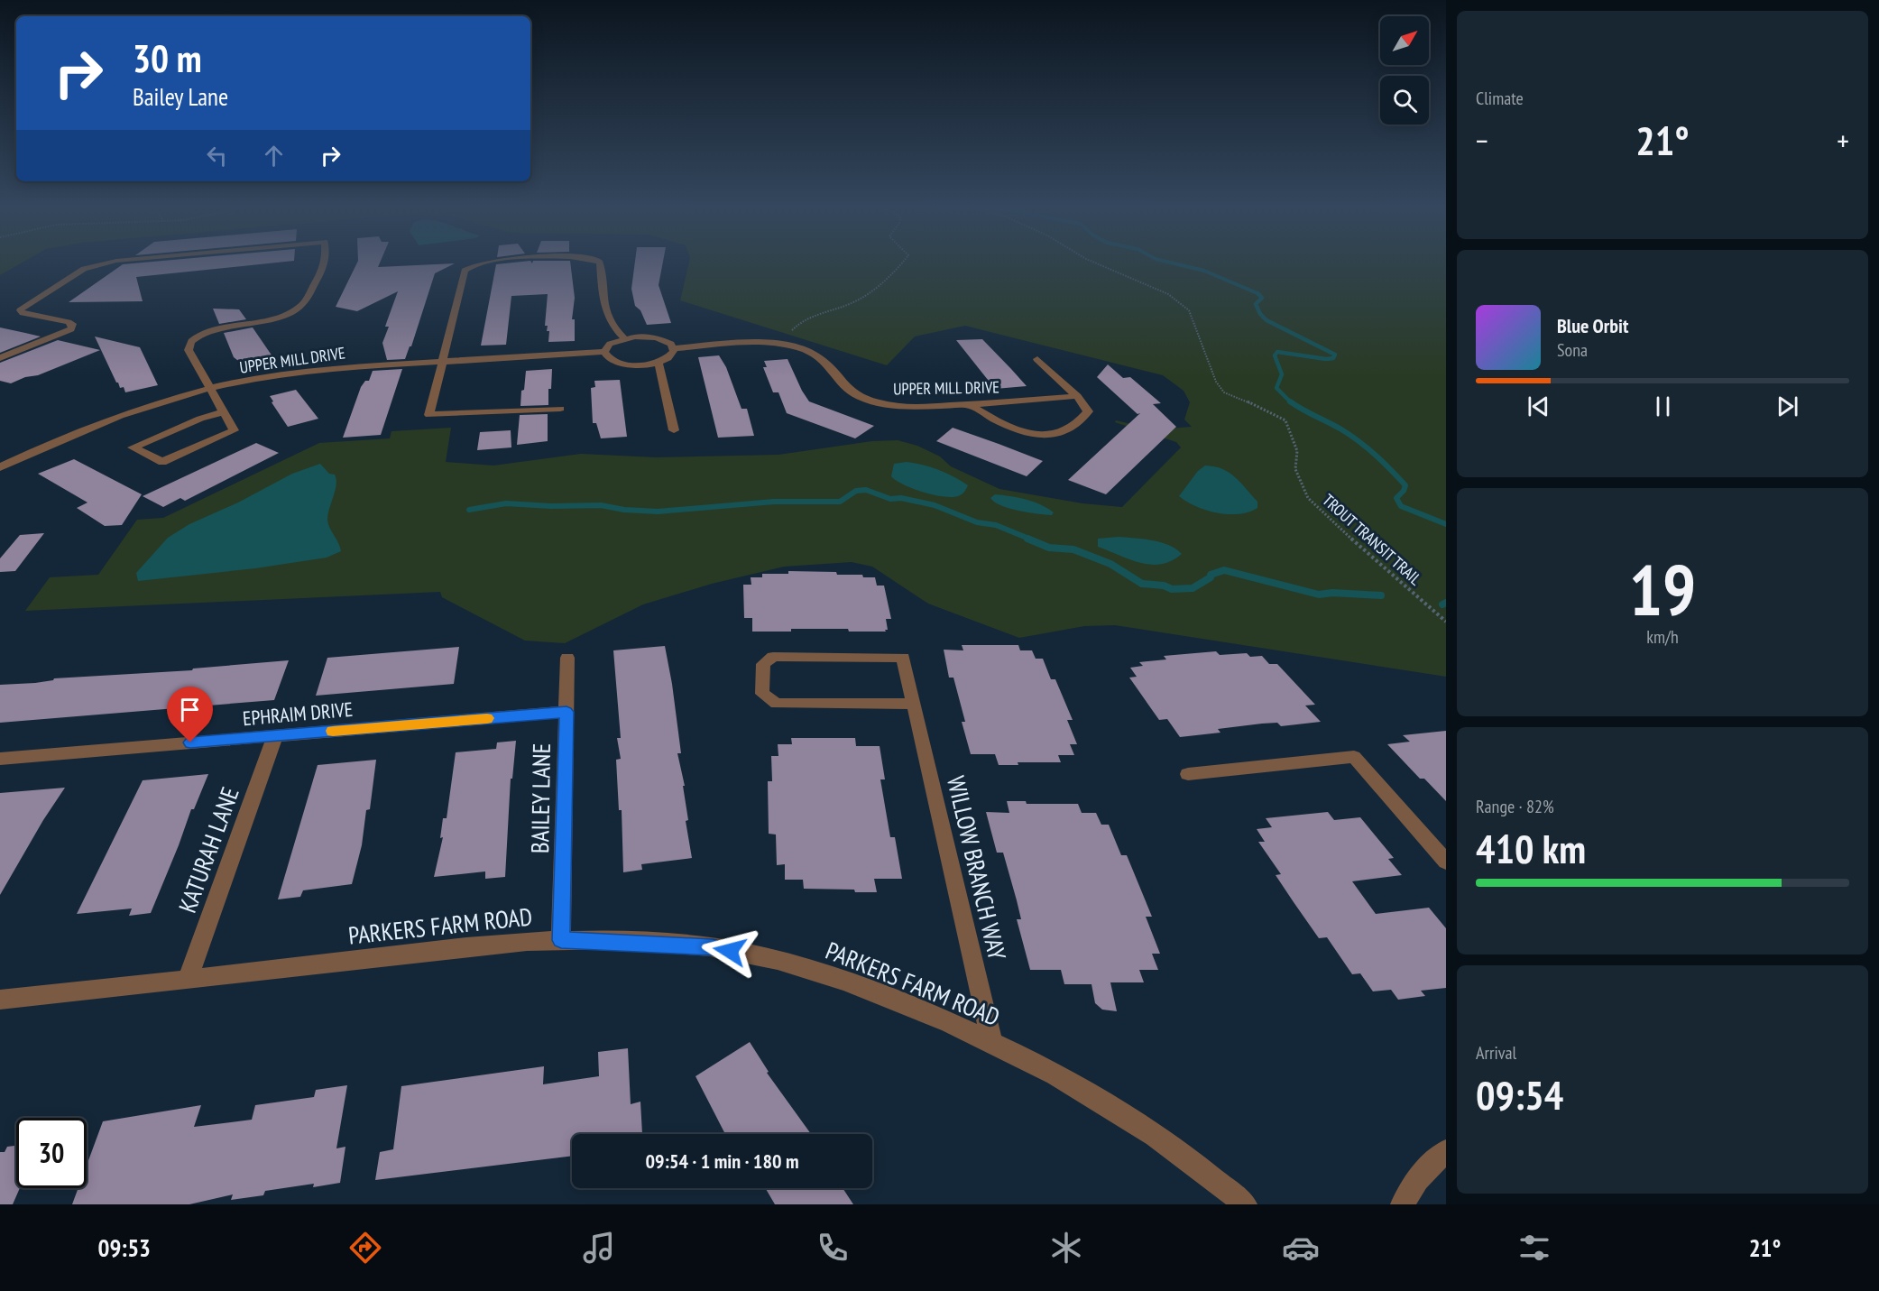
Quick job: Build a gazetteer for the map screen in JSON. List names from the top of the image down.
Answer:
{
  "streets": {
    "street": [
      "UPPER MILL DRIVE",
      "EPHRAIM DRIVE",
      "BAILEY LANE",
      "KATURAH LANE",
      "WILLOW BRANCH WAY",
      "PARKERS FARM ROAD"
    ],
    "path": ["TROUT TRANSIT TRAIL"]
  },
  "crossings": [
    ["EPHRAIM DRIVE", "BAILEY LANE"],
    ["EPHRAIM DRIVE", "KATURAH LANE"],
    ["BAILEY LANE", "PARKERS FARM ROAD"],
    ["KATURAH LANE", "PARKERS FARM ROAD"],
    ["WILLOW BRANCH WAY", "PARKERS FARM ROAD"]
  ],
  "north": "top right",
  "page": {
    "tile": [
      "Climate",
      ["19", "km/h"],
      ["Range · 82%", "410 km"],
      ["Arrival", "09:54"]
    ],
    "turn": ["30 m", "Bailey Lane"],
    "heat": ["−", "21°", "+"],
    "song": ["Blue Orbit", "Sona"],
    "limit": "30",
    "trip": "09:54 · 1 min · 180 m",
    "tabs": ["09:53", "21°"]
  }
}
